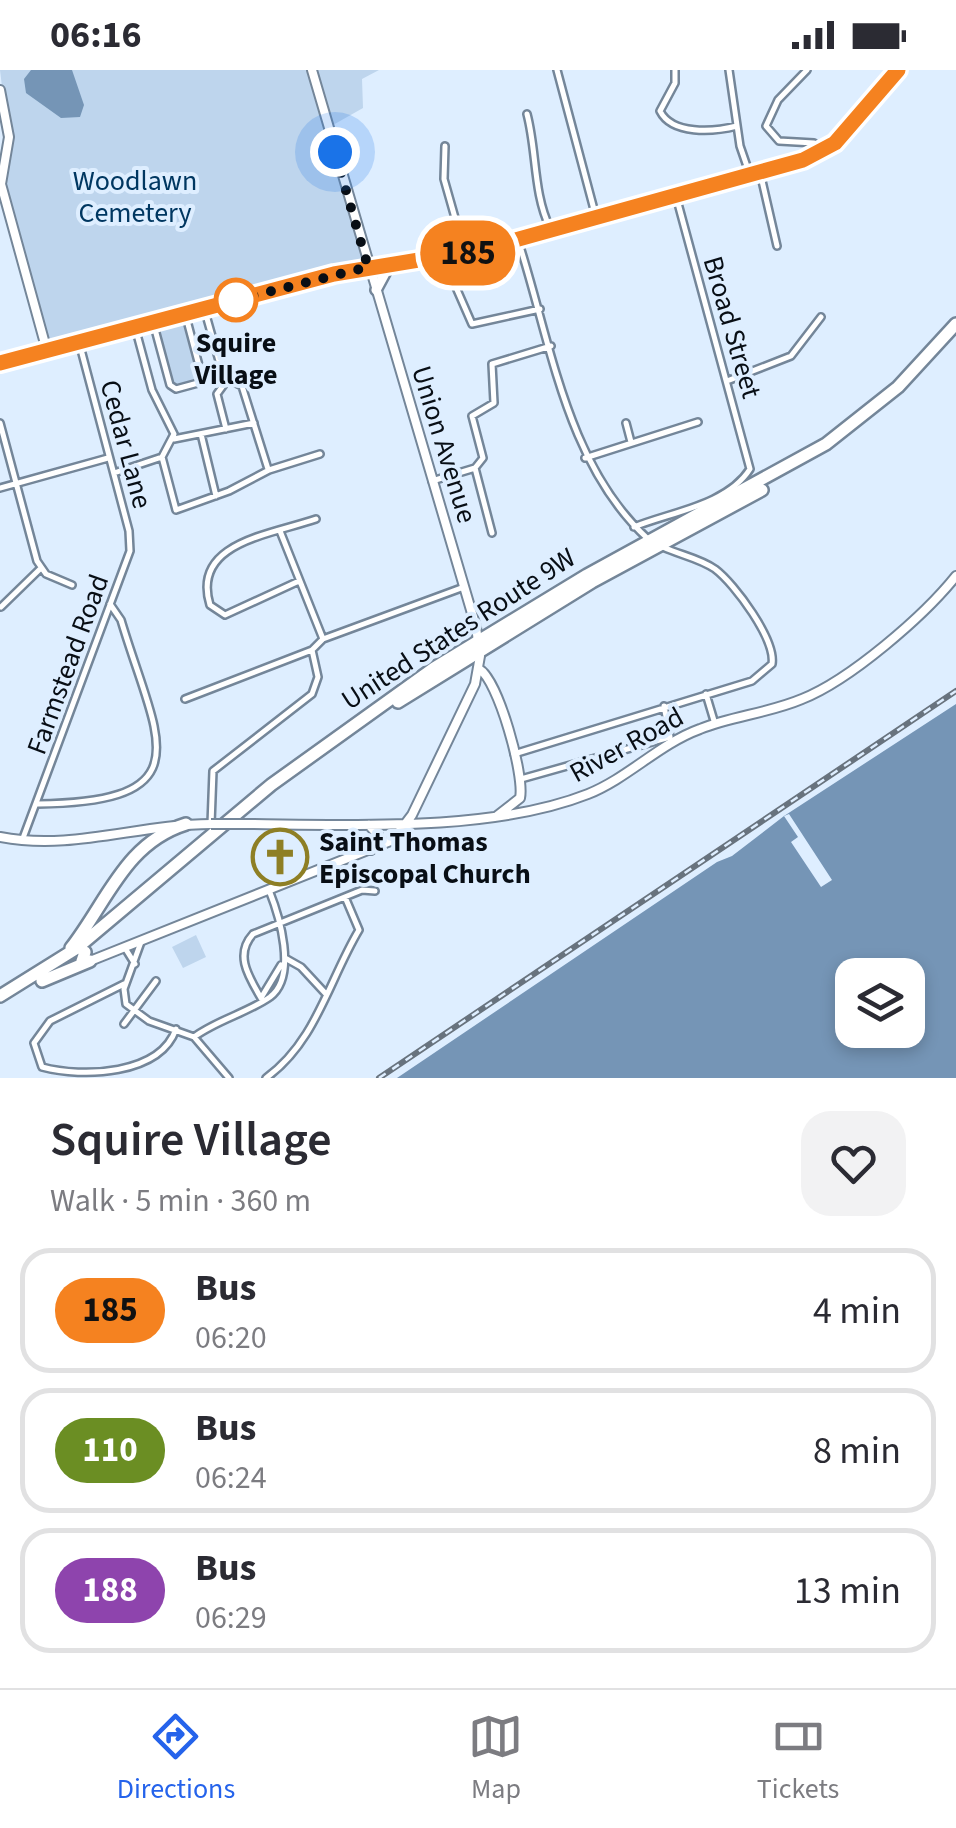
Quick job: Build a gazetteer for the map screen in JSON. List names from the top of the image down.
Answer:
{
  "streets": {
    "highway": ["United States Route 9W"],
    "street": [
      "Broad Street",
      "Cedar Lane",
      "Union Avenue",
      "Farmstead Road",
      "River Road"
    ]
  },
  "crossings": [
    ["Cedar Lane", "Farmstead Road"],
    ["Union Avenue", "United States Route 9W"],
    ["Farmstead Road", "River Road"]
  ],
  "parks": ["Woodlawn Cemetery"],
  "places": {
    "other": ["Squire Village"],
    "church": ["Saint Thomas Episcopal Church"]
  },
  "lines": ["bus line 185"],
  "page": {
    "status": "06:16",
    "on_map": "185",
    "heading": ["Squire Village", "Walk · 5 min · 360 m"],
    "list": [
      {
        "mark": "185",
        "name": "Bus",
        "note": "06:20",
        "value": "4 min"
      },
      {
        "mark": "110",
        "name": "Bus",
        "note": "06:24",
        "value": "8 min"
      },
      {
        "mark": "188",
        "name": "Bus",
        "note": "06:29",
        "value": "13 min"
      }
    ],
    "tabs": ["Directions", "Map", "Tickets"]
  }
}
